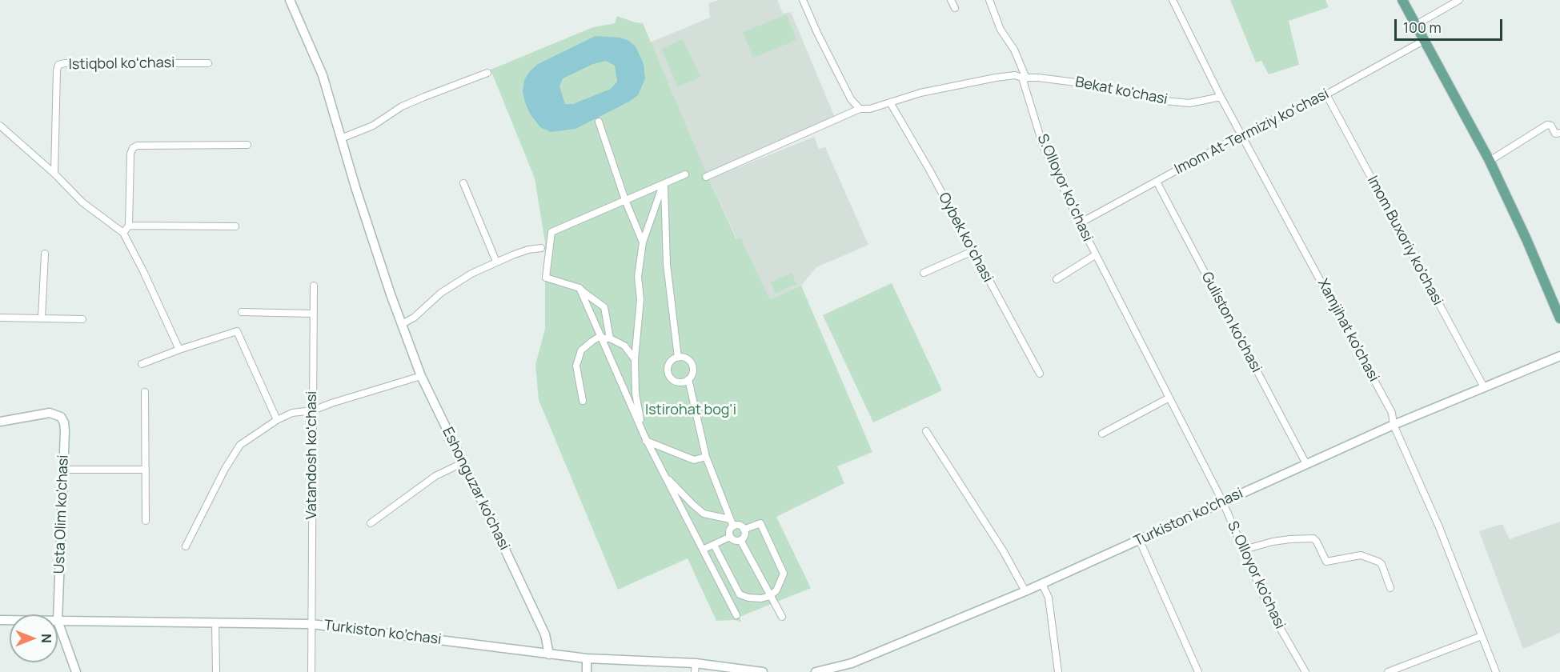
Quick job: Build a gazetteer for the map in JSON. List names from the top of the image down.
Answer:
{
  "streets": {
    "main road": ["Eshonguzar ko'chasi", "Usta Olim ko'chasi", "Turkiston ko’chasi"],
    "street": [
      "Istiqbol koʻchasi",
      "Bekat ko'chasi",
      "Imom At-Termiziy koʻchasi",
      "S.Olloyor koʻchasi",
      "Oybek koʻchasi",
      "Imom Buxoriy ko'chasi",
      "Guliston ko'chasi",
      "Xamjihat ko'chasi",
      "Vatandosh koʻchasi",
      "S. Olloyor ko'chasi"
    ]
  },
  "crossings": [
    ["Bekat ko'chasi", "S.Olloyor koʻchasi"],
    ["Bekat ko'chasi", "Xamjihat ko'chasi"],
    ["Imom At-Termiziy koʻchasi", "S.Olloyor koʻchasi"],
    ["Imom At-Termiziy koʻchasi", "Imom Buxoriy ko'chasi"],
    ["Imom At-Termiziy koʻchasi", "Guliston ko'chasi"],
    ["Imom At-Termiziy koʻchasi", "Xamjihat ko'chasi"],
    ["S.Olloyor koʻchasi", "Turkiston ko’chasi"],
    ["S.Olloyor koʻchasi", "S. Olloyor ko'chasi"],
    ["Imom Buxoriy ko'chasi", "Turkiston ko’chasi"],
    ["Guliston ko'chasi", "Turkiston ko’chasi"],
    ["Xamjihat ko'chasi", "Turkiston ko’chasi"],
    ["Vatandosh koʻchasi", "Turkiston ko’chasi"],
    ["Eshonguzar ko'chasi", "Turkiston ko’chasi"],
    ["Usta Olim ko'chasi", "Turkiston ko’chasi"],
    ["Turkiston ko’chasi", "S. Olloyor ko'chasi"]
  ],
  "parks": ["Istirohat bog'i"],
  "scale_bar": "100 m",
  "north": "right"
}
